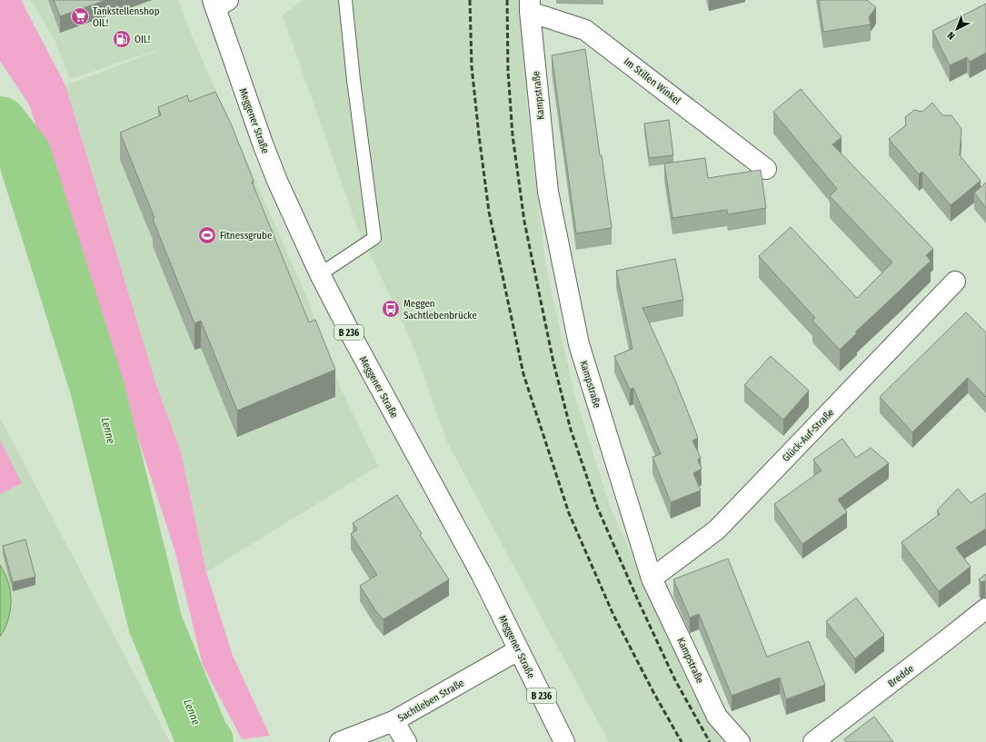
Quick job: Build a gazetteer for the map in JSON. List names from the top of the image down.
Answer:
{
  "streets": {
    "street": [
      "Im Stillen Winkel",
      "Kampstraße",
      "Meggener Straße",
      "B 236",
      "Glück-Auf-Straße",
      "Bredde",
      "Sachtleben Straße"
    ]
  },
  "crossings": [
    ["Im Stillen Winkel", "Kampstraße"],
    ["Kampstraße", "Glück-Auf-Straße"],
    ["Meggener Straße", "Sachtleben Straße"]
  ],
  "water": ["Lenne"],
  "places": {
    "supermarket": ["Tankstellenshop OIL!"],
    "fuel station": ["OIL!"],
    "sports": ["Fitnessgrube"],
    "bus stop": ["Meggen Sachtlebenbrücke"]
  },
  "north": "bottom left"
}
